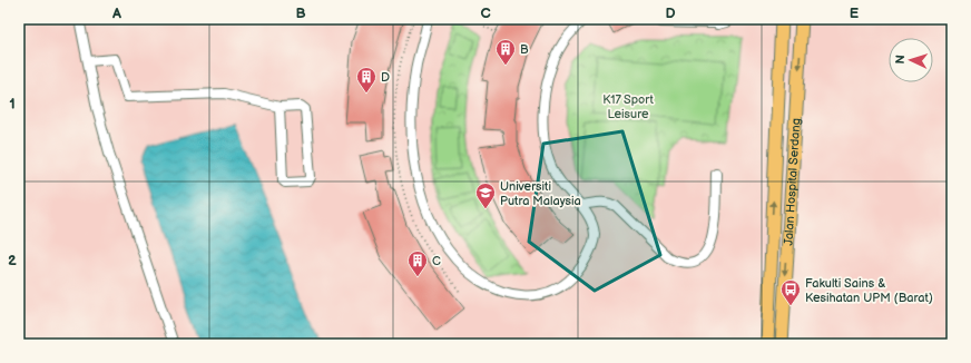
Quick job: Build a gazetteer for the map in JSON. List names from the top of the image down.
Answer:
{
  "streets": {
    "main road": ["Jalan Hospital Serdang"]
  },
  "parks": ["K17 Sport Leisure"],
  "places": {
    "building": ["B", "D", "C"],
    "school or university": ["Universiti Putra Malaysia"],
    "bus stop": ["Fakulti Sains & Kesihatan UPM (Barat)"]
  },
  "north": "left",
  "grid": {
    "columns": [
      "A",
      "B",
      "C",
      "D",
      "E"
    ],
    "rows": ["1", "2"]
  }
}
